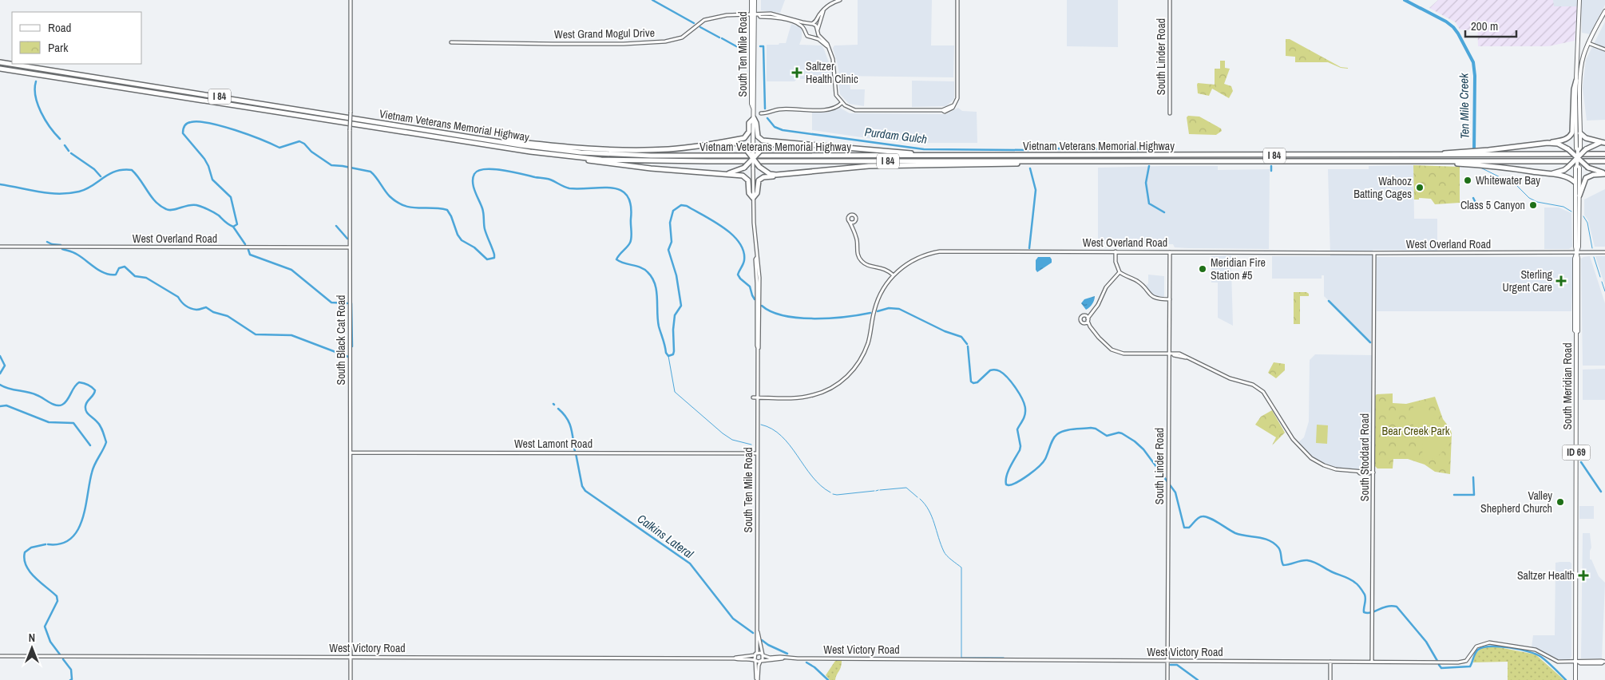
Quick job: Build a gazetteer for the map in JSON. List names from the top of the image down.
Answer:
{
  "streets": {
    "highway": ["I 84", "Vietnam Veterans Memorial Highway"],
    "main road": ["South Ten Mile Road", "South Meridian Road", "ID 69"],
    "street": [
      "West Grand Mogul Drive",
      "South Linder Road",
      "West Overland Road",
      "South Black Cat Road",
      "West Lamont Road",
      "South Stoddard Road",
      "West Victory Road"
    ]
  },
  "crossings": [
    ["West Grand Mogul Drive", "South Ten Mile Road"],
    ["South Ten Mile Road", "West Overland Road"],
    ["South Ten Mile Road", "West Lamont Road"],
    ["South Ten Mile Road", "West Victory Road"],
    ["South Linder Road", "West Overland Road"],
    ["South Linder Road", "West Victory Road"],
    ["West Overland Road", "South Black Cat Road"],
    ["West Overland Road", "South Meridian Road"],
    ["West Overland Road", "South Stoddard Road"],
    ["South Black Cat Road", "West Lamont Road"],
    ["South Black Cat Road", "West Victory Road"],
    ["South Meridian Road", "West Victory Road"],
    ["South Stoddard Road", "West Victory Road"]
  ],
  "water": ["Ten Mile Creek", "Purdam Gulch", "Calkins Lateral"],
  "parks": ["Bear Creek Park"],
  "places": {
    "health": ["Saltzer Health Clinic", "Sterling Urgent Care", "Saltzer Health"],
    "other": [
      "Whitewater Bay",
      "Wahooz Batting Cages",
      "Class 5 Canyon",
      "Meridian Fire Station #5",
      "Valley Shepherd Church"
    ]
  },
  "legend": ["Road", "Park"],
  "scale_bar": "200 m",
  "north": "top"
}
